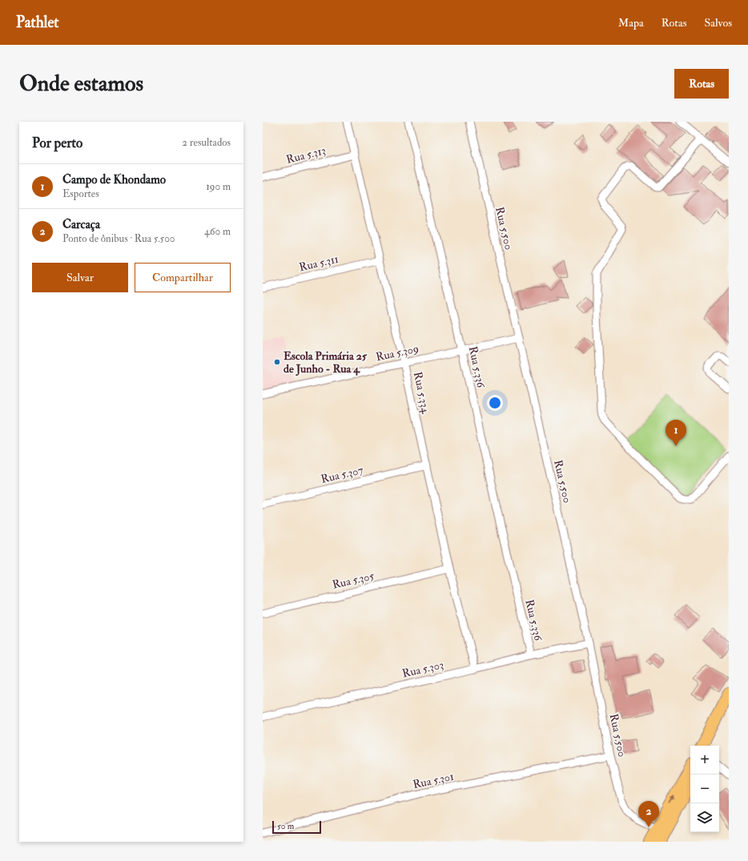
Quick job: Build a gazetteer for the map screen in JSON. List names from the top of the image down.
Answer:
{
  "streets": {
    "street": [
      "Rua 5.313",
      "Rua 5.500",
      "Rua 5.311",
      "Rua 5.309",
      "Rua 5.336",
      "Rua 5.334",
      "Rua 5.307",
      "Rua 5.305",
      "Rua 5.303",
      "Rua 5.301"
    ]
  },
  "crossings": [
    ["Rua 5.313", "Rua 5.334"],
    ["Rua 5.500", "Rua 5.309"],
    ["Rua 5.500", "Rua 5.303"],
    ["Rua 5.500", "Rua 5.301"],
    ["Rua 5.311", "Rua 5.334"],
    ["Rua 5.309", "Rua 5.336"],
    ["Rua 5.309", "Rua 5.334"],
    ["Rua 5.336", "Rua 5.303"],
    ["Rua 5.334", "Rua 5.307"],
    ["Rua 5.334", "Rua 5.305"],
    ["Rua 5.334", "Rua 5.303"]
  ],
  "places": ["Escola Primária 25 de Junho - Rua 4"],
  "scale_bar": "50 m",
  "page": {
    "header": "Pathlet",
    "nav": ["Mapa", "Rotas", "Salvos"],
    "buttons": [
      "Rotas",
      ["Salvar", "Compartilhar"]
    ],
    "title": "Onde estamos",
    "heading": ["Por perto", "2 resultados"],
    "list": [
      {
        "mark": "1",
        "name": "Campo de Khondamo",
        "note": "Esportes",
        "value": "190 m"
      },
      {
        "mark": "2",
        "name": "Carcaça",
        "note": "Ponto de ônibus · Rua 5.500",
        "value": "460 m"
      }
    ],
    "pins": ["1", "2"],
    "map_buttons": ["+", "−"],
    "scale": "50 m"
  }
}
